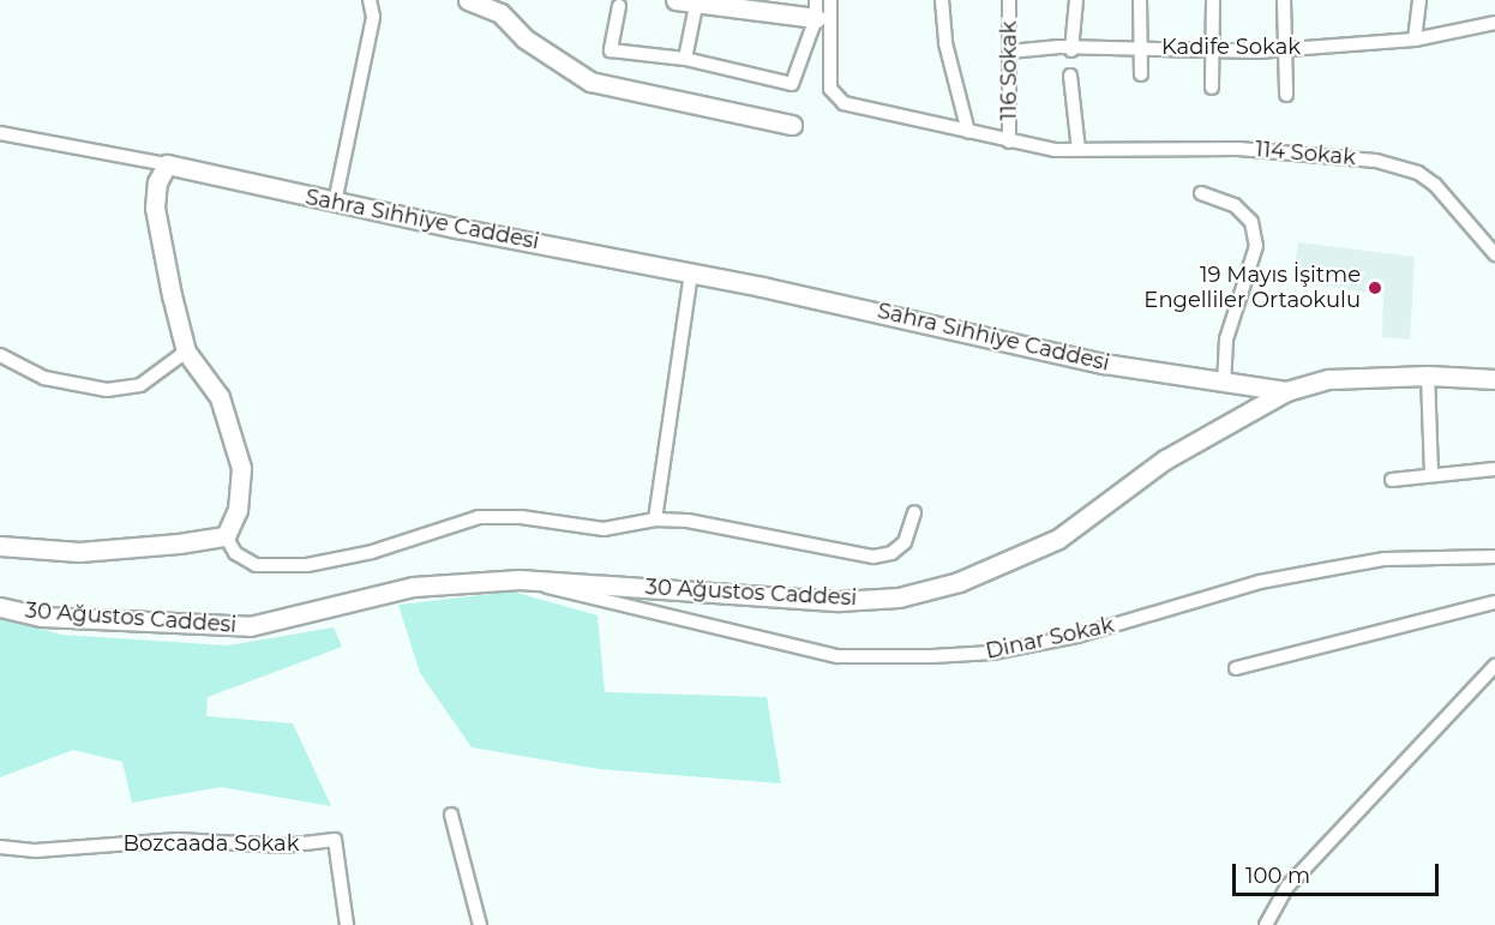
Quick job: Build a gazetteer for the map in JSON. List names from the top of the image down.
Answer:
{
  "streets": {
    "street": [
      "Kadife Sokak",
      "116 Sokak",
      "114 Sokak",
      "Sahra Sıhhiye Caddesi",
      "30 Ağustos Caddesi",
      "Dinar Sokak",
      "Bozcaada Sokak"
    ]
  },
  "crossings": [
    ["Kadife Sokak", "116 Sokak"],
    ["116 Sokak", "114 Sokak"],
    ["Sahra Sıhhiye Caddesi", "30 Ağustos Caddesi"],
    ["30 Ağustos Caddesi", "Dinar Sokak"]
  ],
  "places": ["19 Mayıs İşitme Engelliler Ortaokulu"],
  "scale_bar": "100 m"
}
